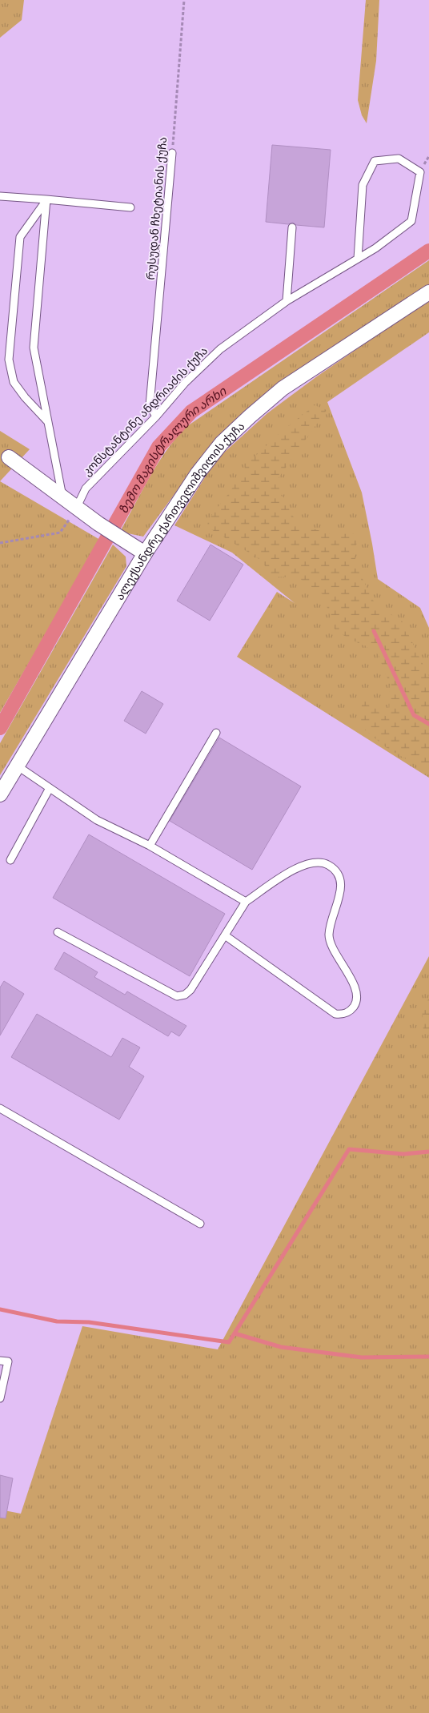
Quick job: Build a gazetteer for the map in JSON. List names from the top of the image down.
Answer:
{
  "streets": {
    "street": ["ალექსანდრე ქართველიშვილის ქუჩა"],
    "lane": ["რუსუდან ჩხეტიანის ქუჩა", "კონსტანტინე ანდრიაძის ქუჩა"]
  },
  "crossings": [
    ["რუსუდან ჩხეტიანის ქუჩა", "კონსტანტინე ანდრიაძის ქუჩა"]
  ],
  "water": ["ზემო მაგისტრალური არხი"]
}
